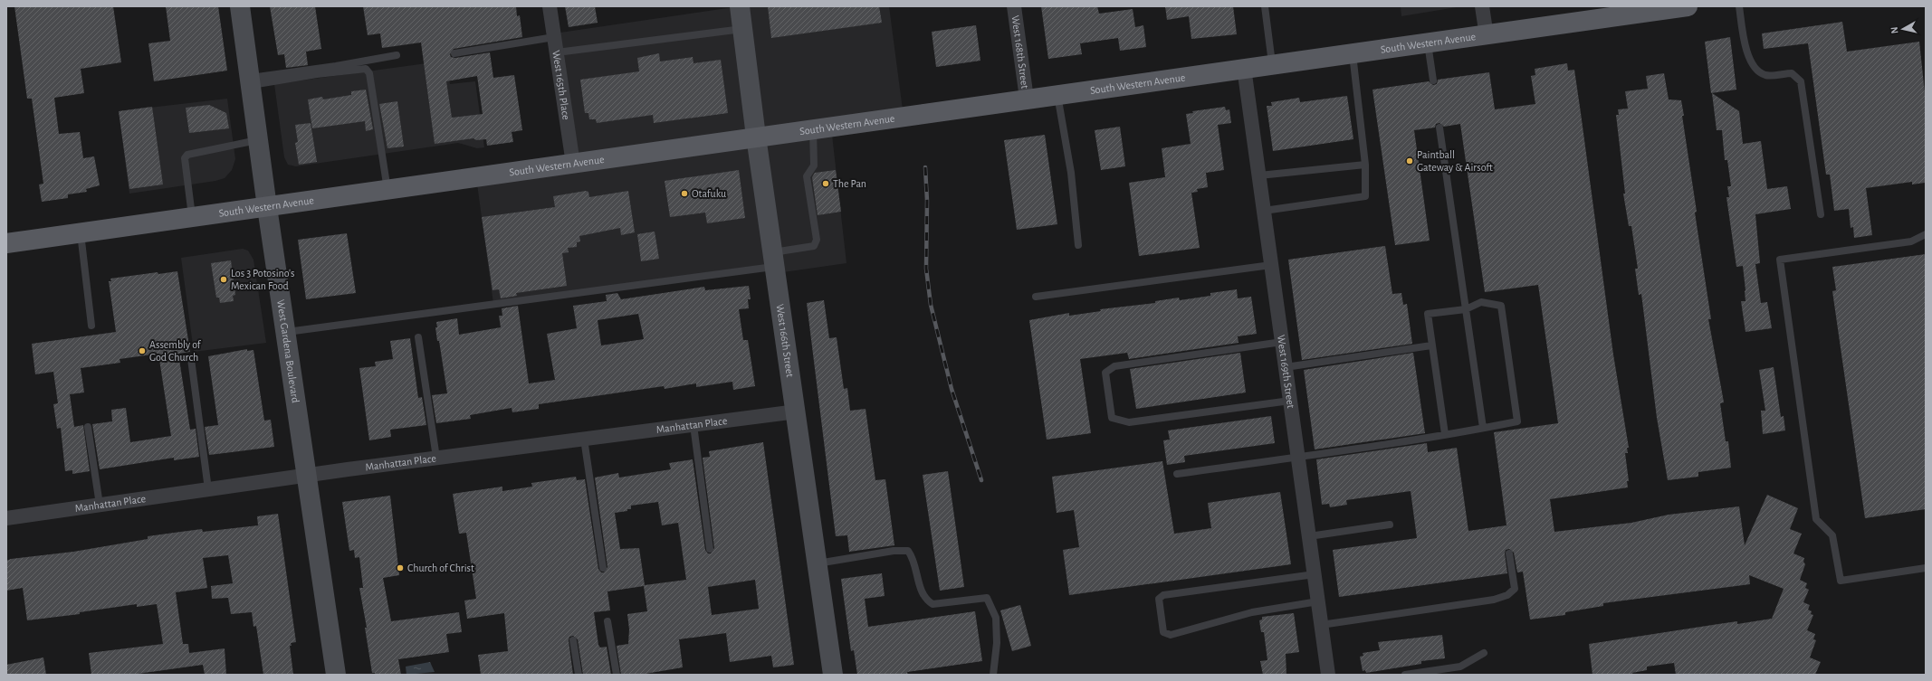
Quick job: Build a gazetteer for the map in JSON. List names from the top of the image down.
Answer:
{
  "streets": {
    "main road": ["South Western Avenue", "West 166th Street", "West Gardena Boulevard"],
    "street": [
      "West 168th Street",
      "West 165th Place",
      "West 169th Street",
      "Manhattan Place"
    ]
  },
  "crossings": [
    ["South Western Avenue", "West 168th Street"],
    ["South Western Avenue", "West 165th Place"],
    ["South Western Avenue", "West 166th Street"],
    ["South Western Avenue", "West Gardena Boulevard"],
    ["South Western Avenue", "West 169th Street"],
    ["West 166th Street", "Manhattan Place"],
    ["West Gardena Boulevard", "Manhattan Place"]
  ],
  "places": [
    "Paintball Gateway & Airsoft",
    "The Pan",
    "Otafuku",
    "Los 3 Potosino's Mexican Food",
    "Assembly of God Church",
    "Church of Christ"
  ],
  "north": "left"
}
